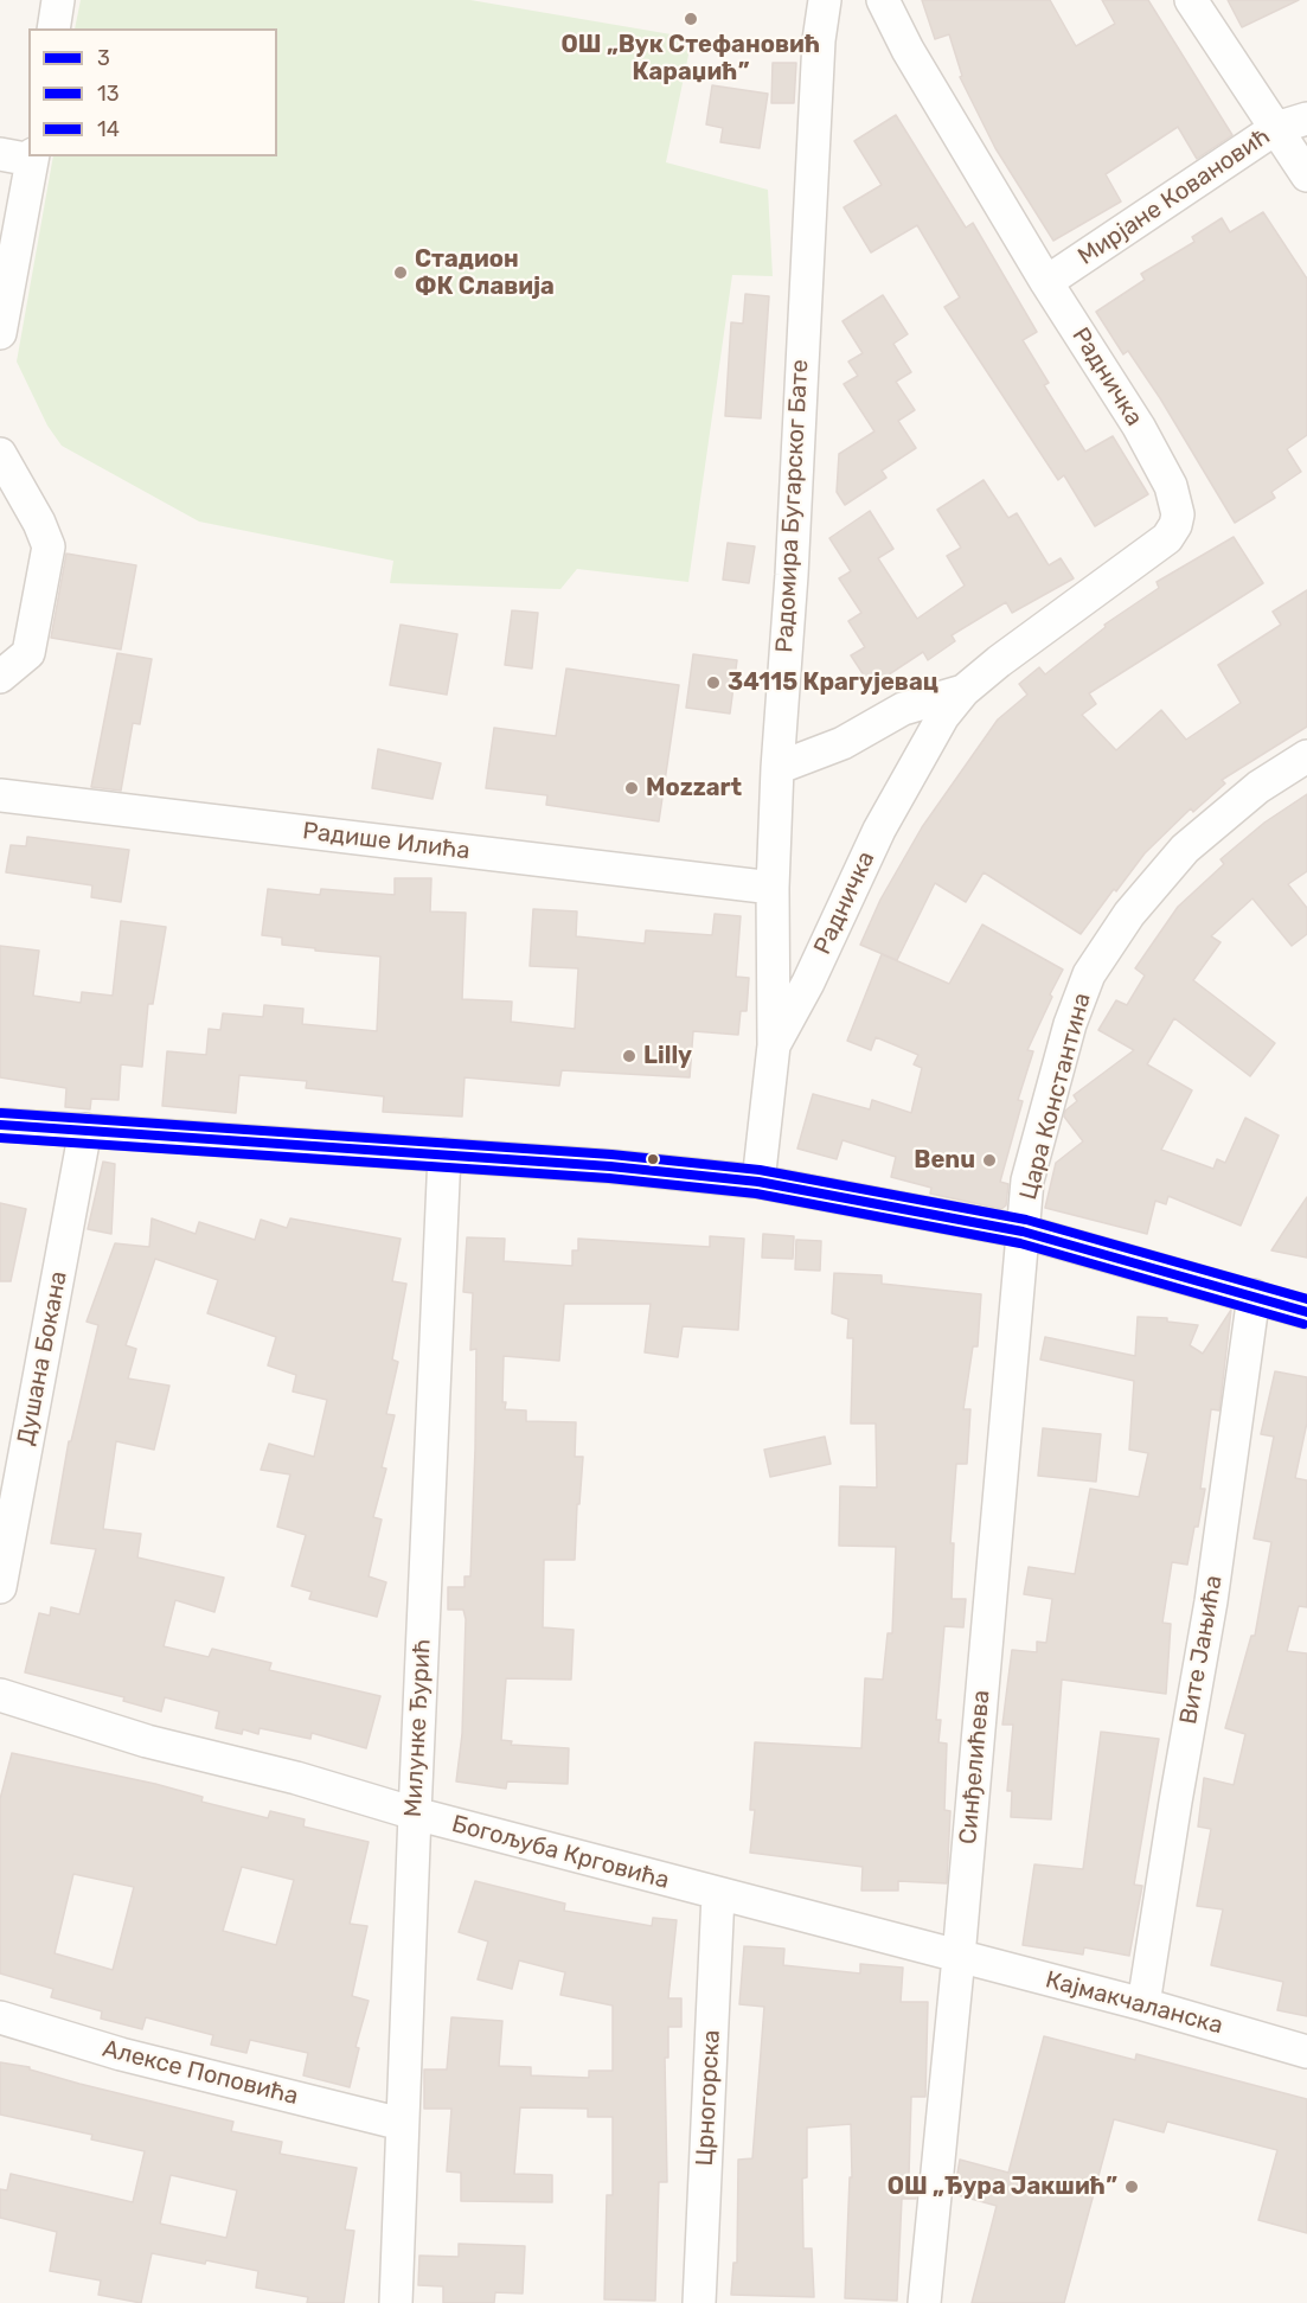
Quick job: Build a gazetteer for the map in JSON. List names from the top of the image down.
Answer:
{
  "streets": {
    "street": [
      "Мирјане Ковановић",
      "Радничка",
      "Радомира Бугарског Бате",
      "Радише Илића",
      "Цара Константина",
      "Душана Бокана",
      "Вите Јањића",
      "Милунке Ђурић",
      "Синђелићева",
      "Богољуба Крговића",
      "Кајмакчаланска",
      "Алексе Поповића",
      "Црногорска"
    ]
  },
  "crossings": [
    ["Мирјане Ковановић", "Радничка"],
    ["Радничка", "Радомира Бугарског Бате"],
    ["Радомира Бугарског Бате", "Радише Илића"],
    ["Цара Константина", "Синђелићева"],
    ["Вите Јањића", "Кајмакчаланска"],
    ["Милунке Ђурић", "Богољуба Крговића"],
    ["Милунке Ђурић", "Алексе Поповића"],
    ["Синђелићева", "Богољуба Крговића"],
    ["Синђелићева", "Кајмакчаланска"],
    ["Богољуба Крговића", "Кајмакчаланска"],
    ["Богољуба Крговића", "Црногорска"]
  ],
  "places": [
    "ОШ „Вук Стефановић Караџић”",
    "Стадион ФК Славија",
    "34115 Крагујевац",
    "Mozzart",
    "Lilly",
    "Benu",
    "ОШ „Ђура Јакшић”"
  ],
  "lines": ["transit line 14", "transit line 3", "transit line 13"],
  "legend": ["3", "13", "14"]
}
